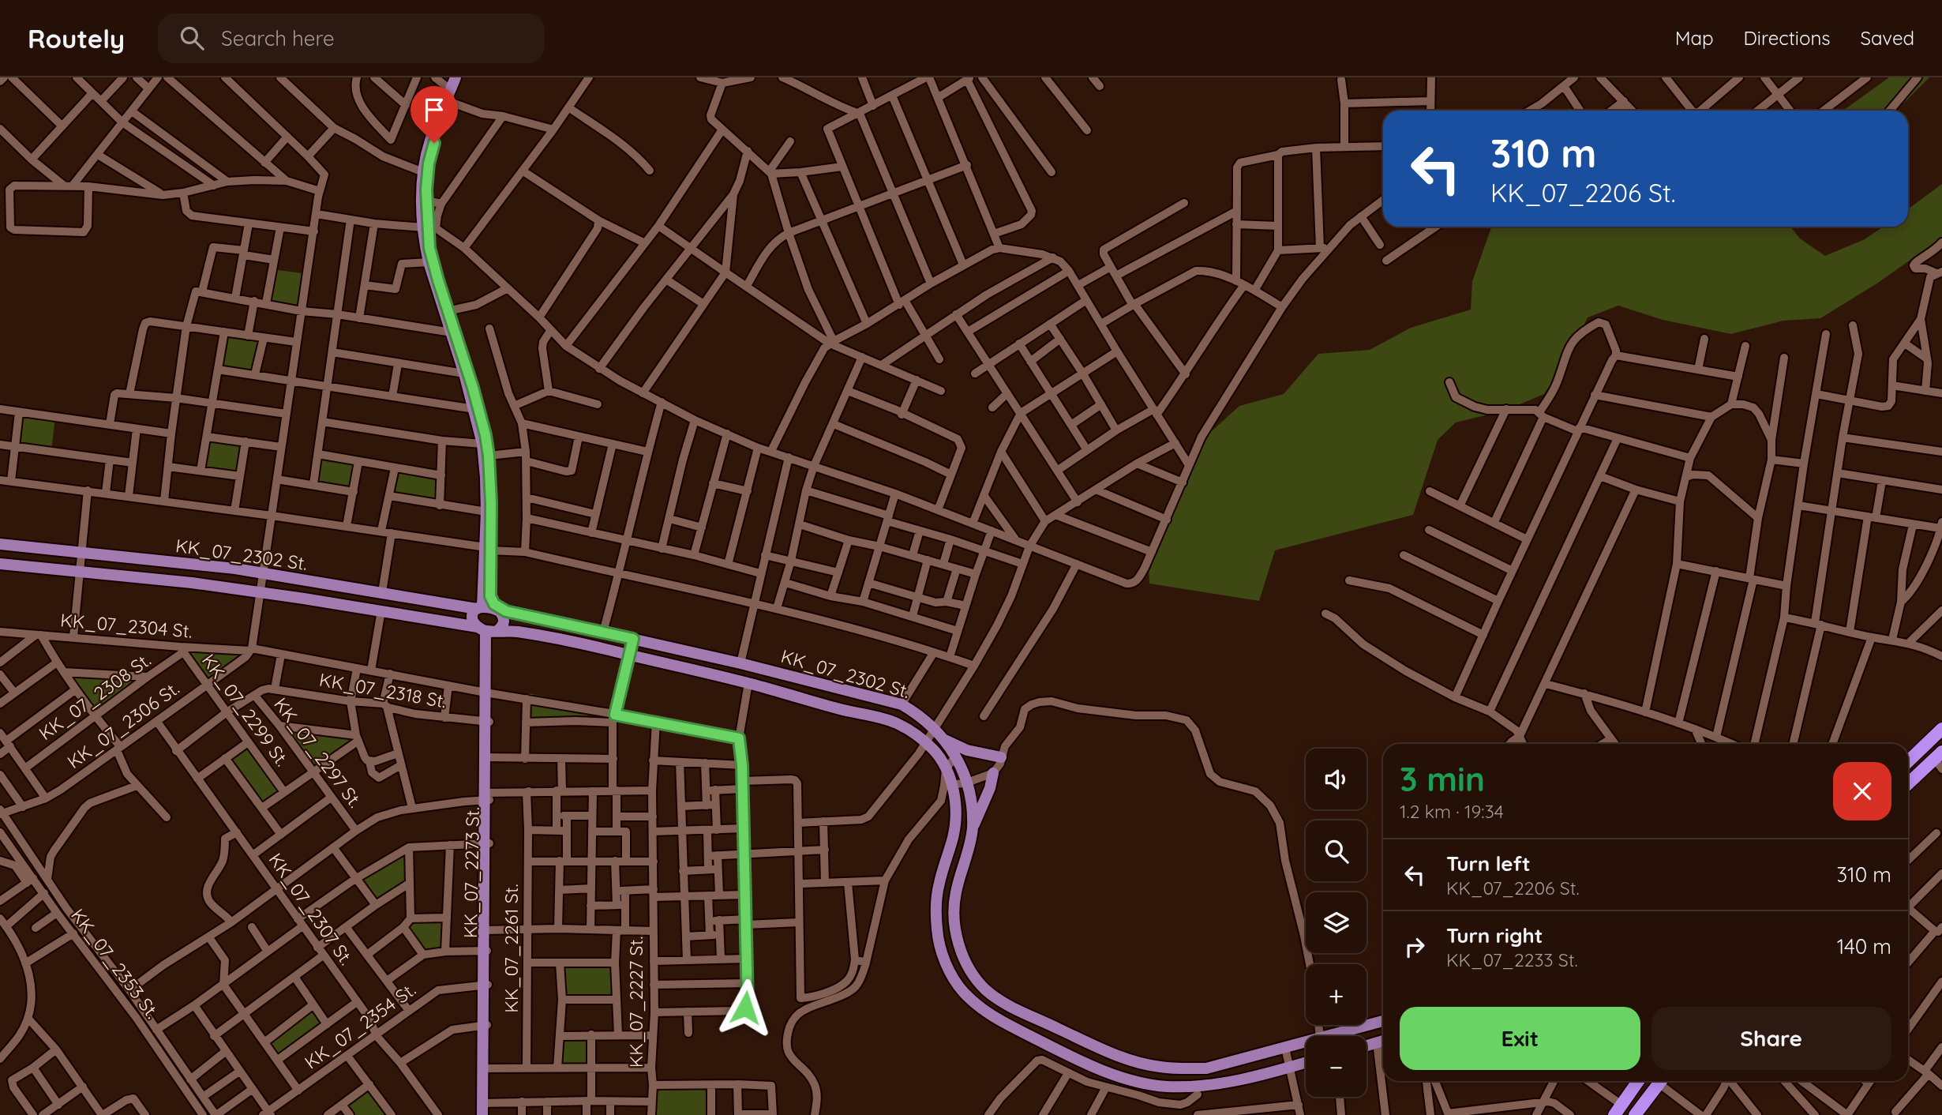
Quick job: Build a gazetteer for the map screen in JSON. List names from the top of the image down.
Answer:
{
  "streets": {
    "main road": ["KK_07_2302 St.", "KK_07_2273 St."],
    "street": [
      "KK_07_2304 St.",
      "KK_07_2318 St.",
      "KK_07_2308 St.",
      "KK_07_2299 St.",
      "KK_07_2306 St.",
      "KK_07_2297 St.",
      "KK_07_2307 St.",
      "KK_07_2261 St.",
      "KK_07_2353 St.",
      "KK_07_2227 St.",
      "KK_07_2354 St."
    ]
  },
  "crossings": [
    ["KK_07_2304 St.", "KK_07_2308 St."],
    ["KK_07_2304 St.", "KK_07_2299 St."],
    ["KK_07_2304 St.", "KK_07_2306 St."],
    ["KK_07_2304 St.", "KK_07_2273 St."],
    ["KK_07_2318 St.", "KK_07_2273 St."],
    ["KK_07_2308 St.", "KK_07_2299 St."],
    ["KK_07_2299 St.", "KK_07_2306 St."],
    ["KK_07_2306 St.", "KK_07_2307 St."],
    ["KK_07_2306 St.", "KK_07_2353 St."],
    ["KK_07_2273 St.", "KK_07_2354 St."],
    ["KK_07_2307 St.", "KK_07_2354 St."]
  ],
  "page": {
    "header": "Routely",
    "search": "Search here",
    "nav": ["Map", "Directions", "Saved"],
    "turn": ["310 m", "KK_07_2206 St."],
    "heading": ["3 min", "1.2 km · 19:34"],
    "map_buttons": ["+", "−"],
    "list": [
      {
        "name": "Turn left",
        "note": "KK_07_2206 St.",
        "value": "310 m"
      },
      {
        "name": "Turn right",
        "note": "KK_07_2233 St.",
        "value": "140 m"
      }
    ],
    "buttons": ["Exit", "Share"]
  }
}
